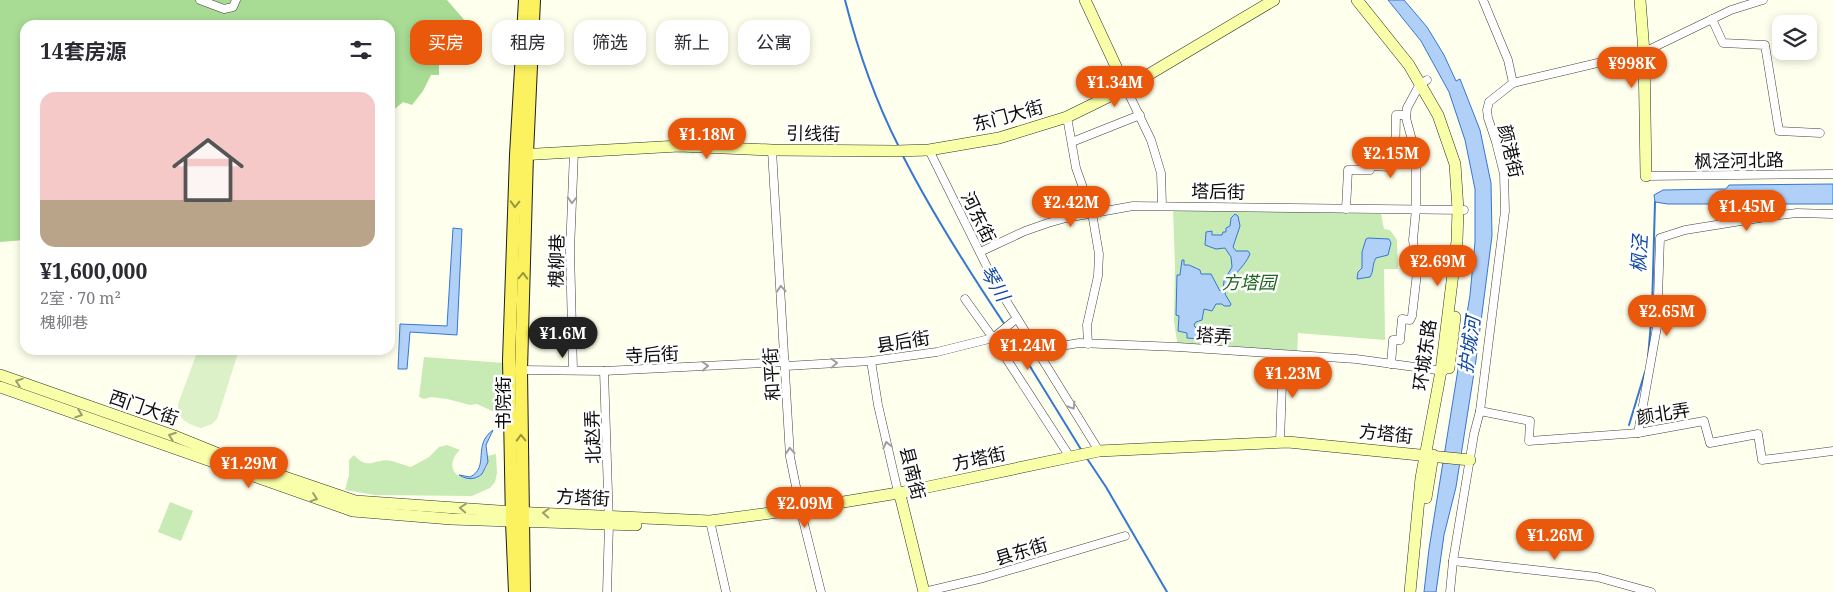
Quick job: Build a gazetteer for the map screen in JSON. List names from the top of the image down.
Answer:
{
  "streets": {
    "main road": ["书院街"],
    "street": [
      "东门大街",
      "引线街",
      "颜港街",
      "枫泾河北路",
      "塔后街",
      "河东街",
      "槐柳巷",
      "塔弄",
      "县后街",
      "寺后街",
      "环城东路",
      "和平街",
      "西门大街",
      "颜北弄",
      "方塔街",
      "北赵弄",
      "县南街",
      "县东街"
    ]
  },
  "crossings": [
    ["东门大街", "引线街"],
    ["东门大街", "河东街"],
    ["引线街", "河东街"],
    ["引线街", "槐柳巷"],
    ["引线街", "和平街"],
    ["引线街", "书院街"],
    ["颜港街", "颜北弄"],
    ["塔后街", "河东街"],
    ["塔后街", "环城东路"],
    ["河东街", "塔弄"],
    ["河东街", "方塔街"],
    ["槐柳巷", "寺后街"],
    ["塔弄", "环城东路"],
    ["县后街", "寺后街"],
    ["县后街", "和平街"],
    ["县后街", "县南街"],
    ["寺后街", "和平街"],
    ["寺后街", "书院街"],
    ["寺后街", "北赵弄"],
    ["环城东路", "方塔街"],
    ["和平街", "方塔街"],
    ["书院街", "西门大街"],
    ["书院街", "方塔街"],
    ["西门大街", "方塔街"],
    ["方塔街", "北赵弄"],
    ["方塔街", "县南街"],
    ["县南街", "县东街"]
  ],
  "one_way": [
    "槐柳巷",
    "县后街",
    "寺后街",
    "和平街",
    "县南街"
  ],
  "water": ["枫泾", "琴川", "护城河"],
  "parks": ["方塔园"],
  "page": {
    "chip": [
      "买房",
      "租房",
      "筛选",
      "新上",
      "公寓"
    ],
    "heading": "14套房源",
    "price": [
      "¥998K",
      "¥1.34M",
      "¥1.18M",
      "¥2.15M",
      "¥2.42M",
      "¥1.45M",
      "¥2.69M",
      "¥2.65M",
      "¥1.6M",
      "¥1.24M",
      "¥1.23M",
      "¥1.29M",
      "¥2.09M",
      "¥1.26M"
    ],
    "list": [
      {
        "name": "¥1,600,000",
        "note": "2室 · 70 m² · 槐柳巷"
      }
    ]
  }
}
